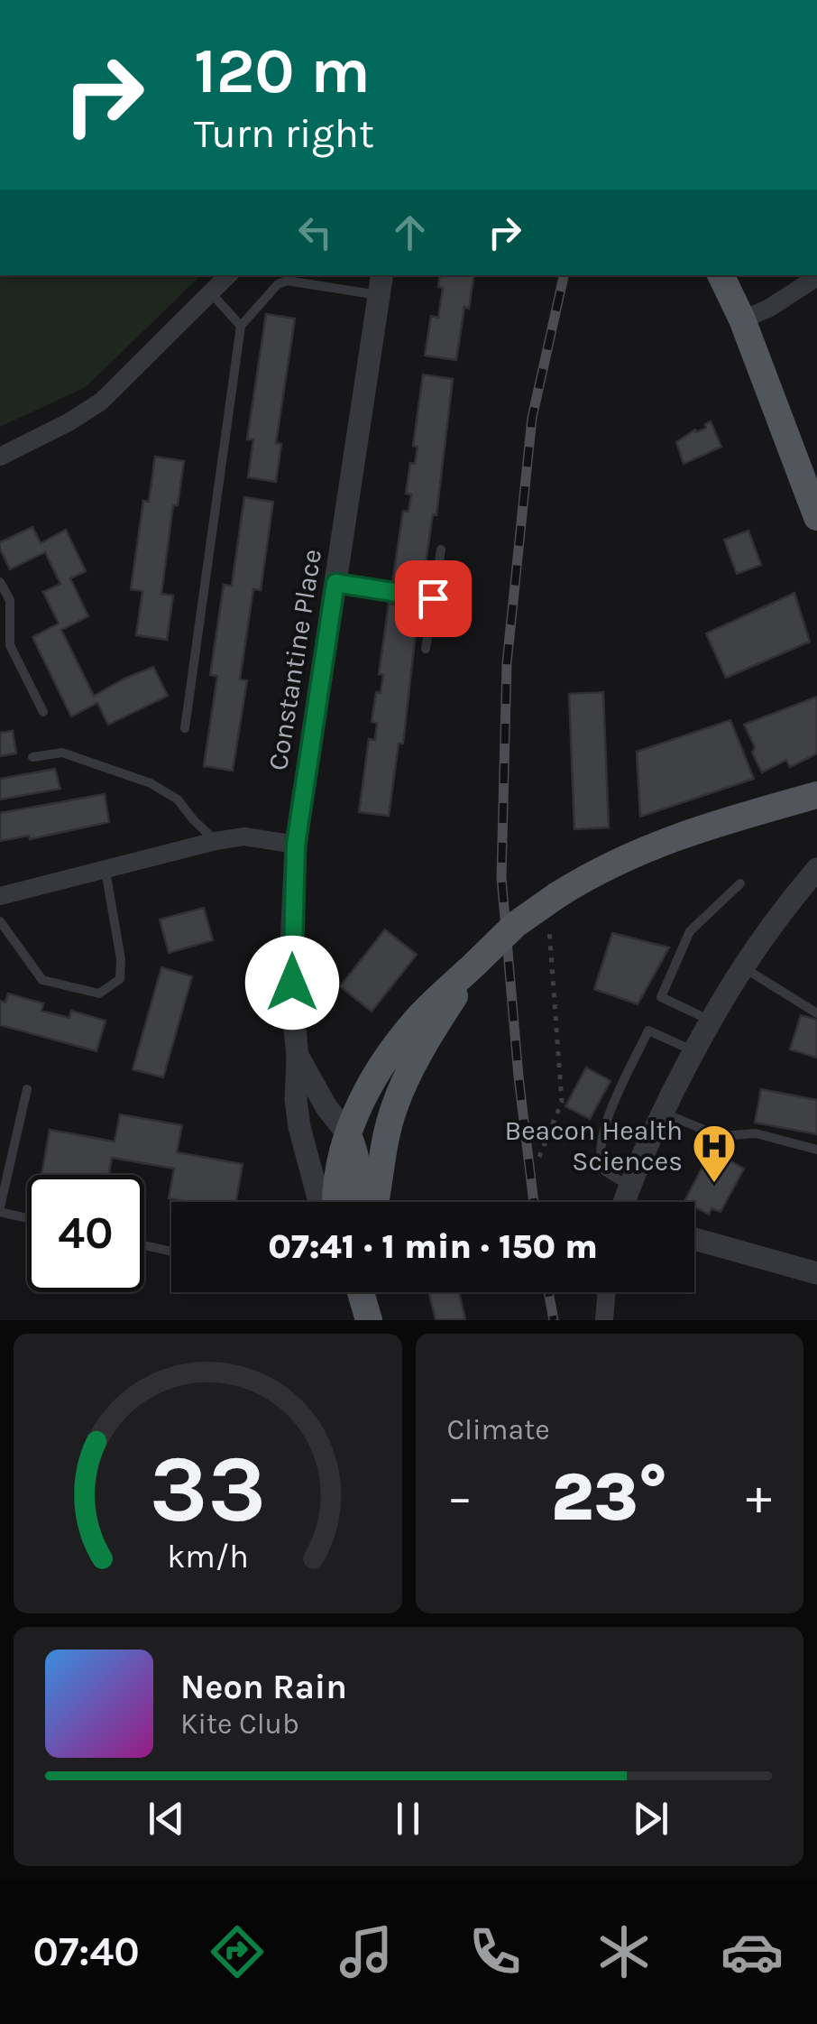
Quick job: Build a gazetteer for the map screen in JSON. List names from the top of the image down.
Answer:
{
  "streets": {
    "street": ["Constantine Place"]
  },
  "places": {
    "hospital": ["Beacon Health Sciences"]
  },
  "page": {
    "turn": ["120 m", "Turn right"],
    "limit": "40",
    "trip": "07:41 · 1 min · 150 m",
    "tile": "Climate",
    "heat": ["−", "23°", "+"],
    "song": ["Neon Rain", "Kite Club"],
    "tabs": "07:40",
    "gauge": ["33", "km/h"]
  }
}
